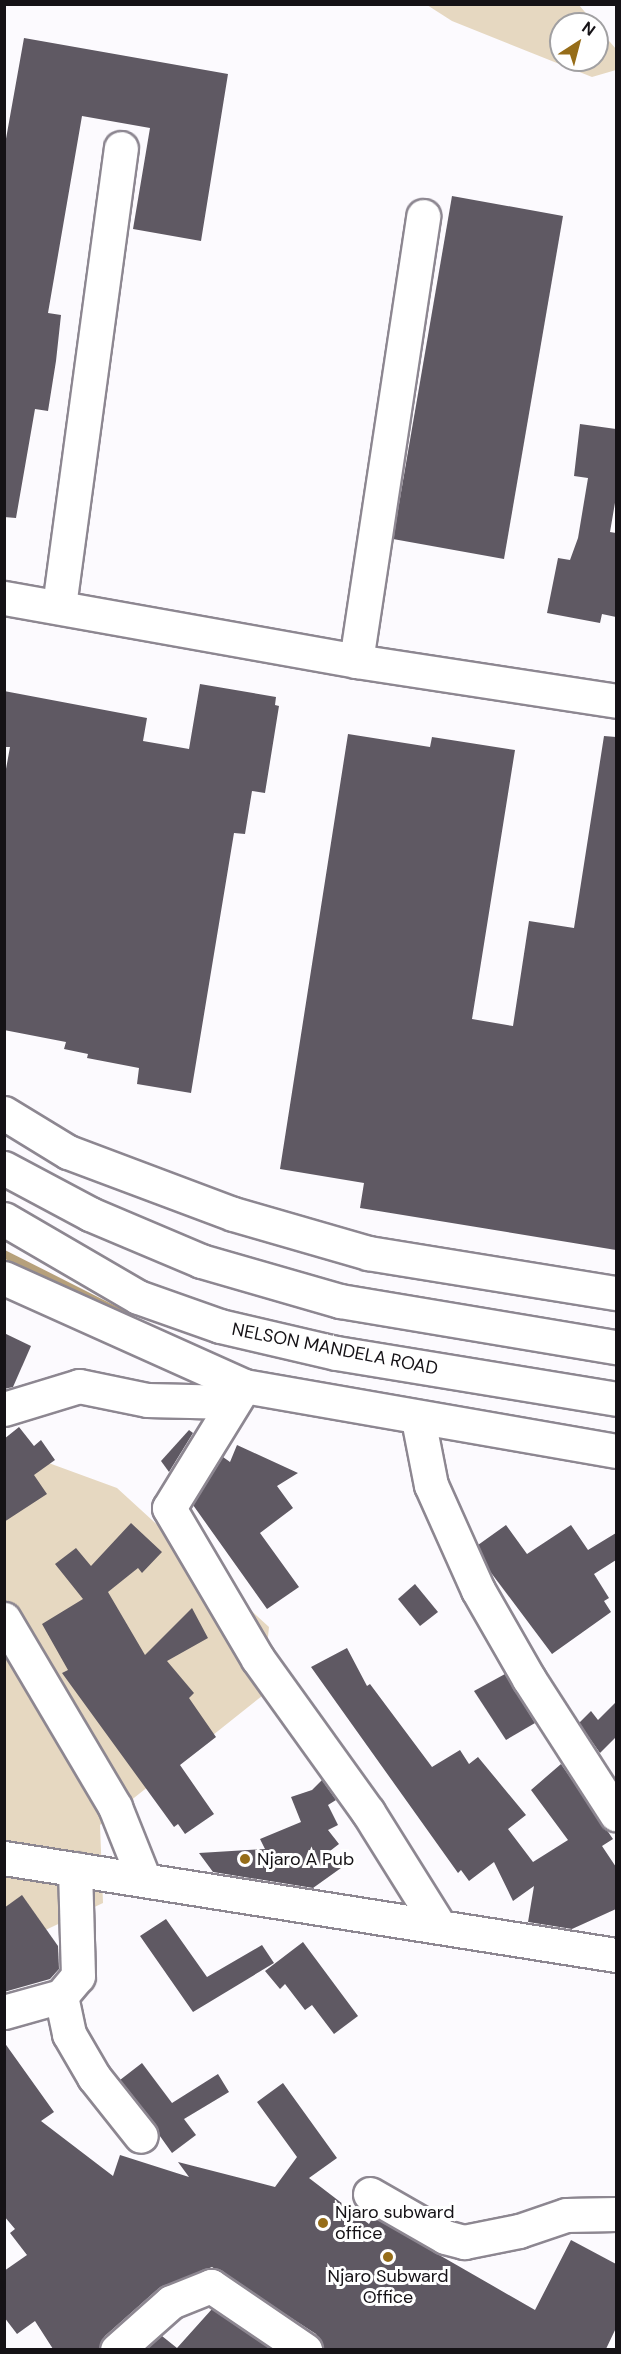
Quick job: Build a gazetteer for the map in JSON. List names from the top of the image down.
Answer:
{
  "streets": {
    "street": ["NELSON MANDELA ROAD"]
  },
  "places": ["Njaro A Pub", "Njaro subward office", "Njaro Subward Office"],
  "north": "top right"
}
